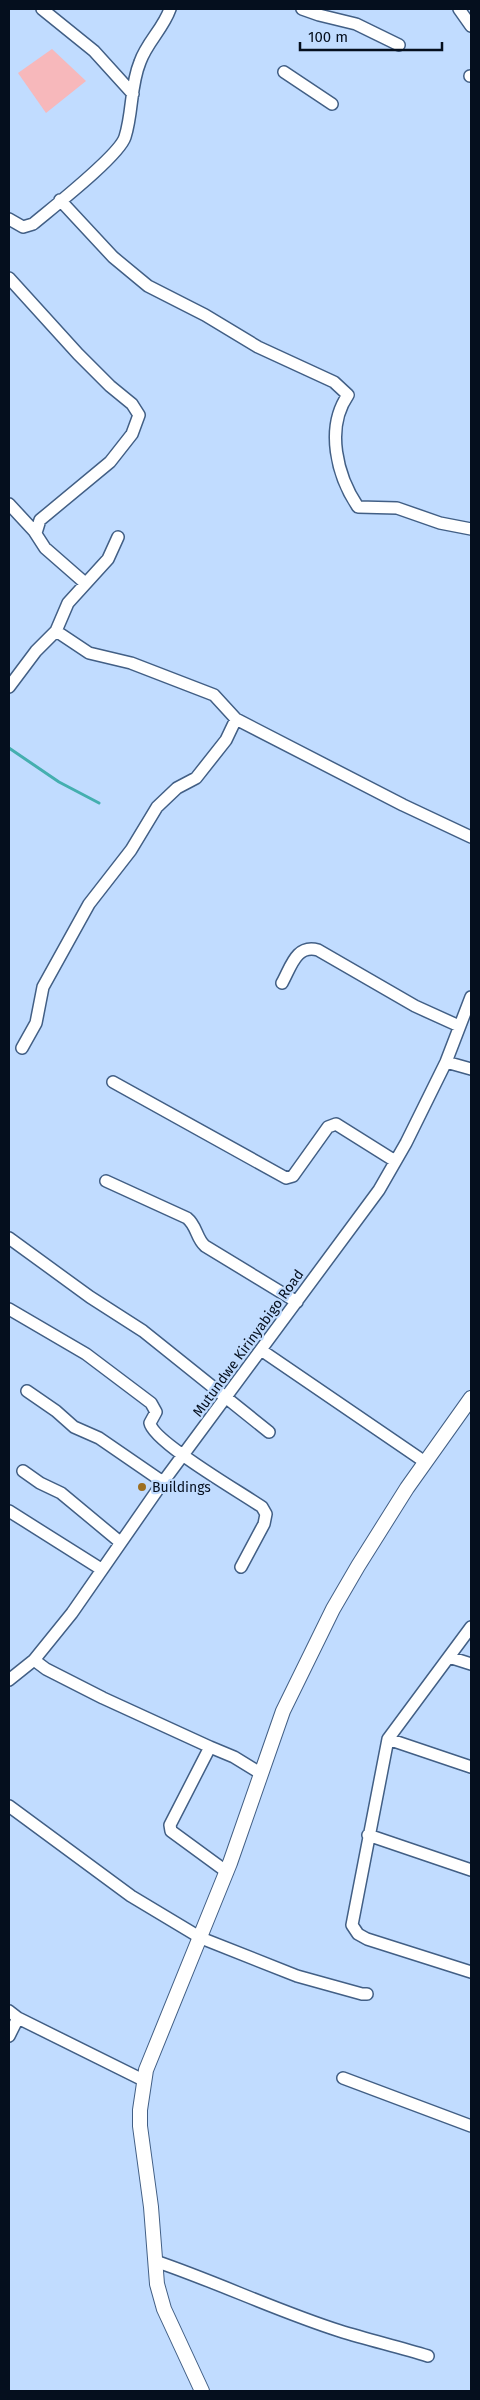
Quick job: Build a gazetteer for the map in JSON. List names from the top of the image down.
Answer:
{
  "streets": {
    "street": ["Mutundwe Kirinyabigo Road"]
  },
  "places": ["Buildings"],
  "scale_bar": "100 m"
}
